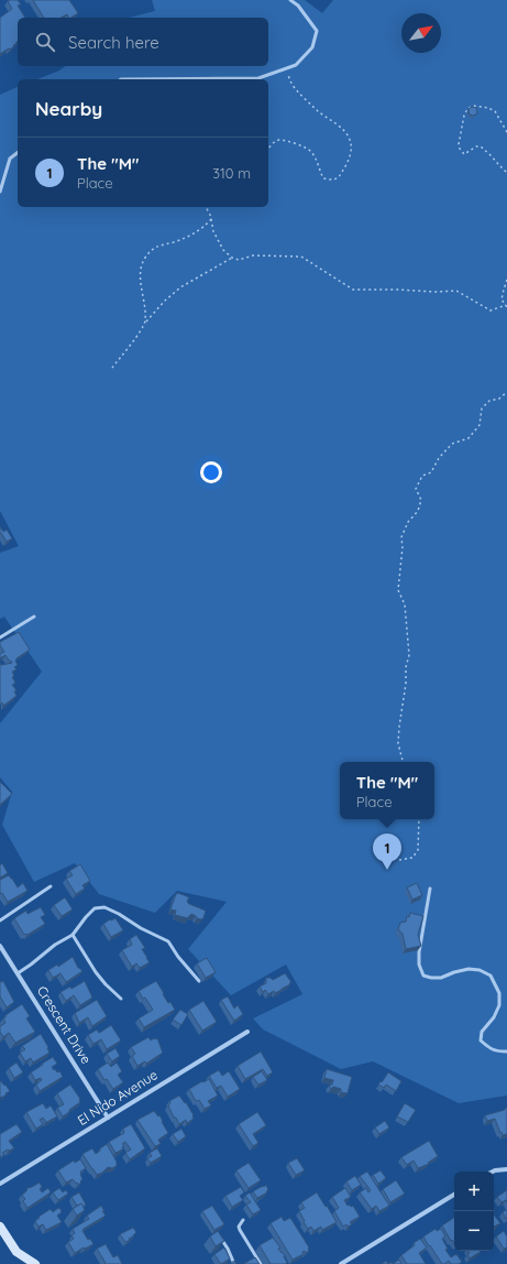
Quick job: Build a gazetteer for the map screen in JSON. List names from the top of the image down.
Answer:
{
  "streets": {
    "street": ["Crescent Drive", "El Nido Avenue"]
  },
  "crossings": [
    ["Crescent Drive", "El Nido Avenue"]
  ],
  "north": "top right",
  "page": {
    "search": "Search here",
    "heading": "Nearby",
    "list": [
      {
        "mark": "1",
        "name": "The \"M\"",
        "note": "Place",
        "value": "310 m"
      }
    ],
    "popup": ["The \"M\"", "Place"],
    "pins": "1",
    "map_buttons": ["+", "−"]
  }
}
